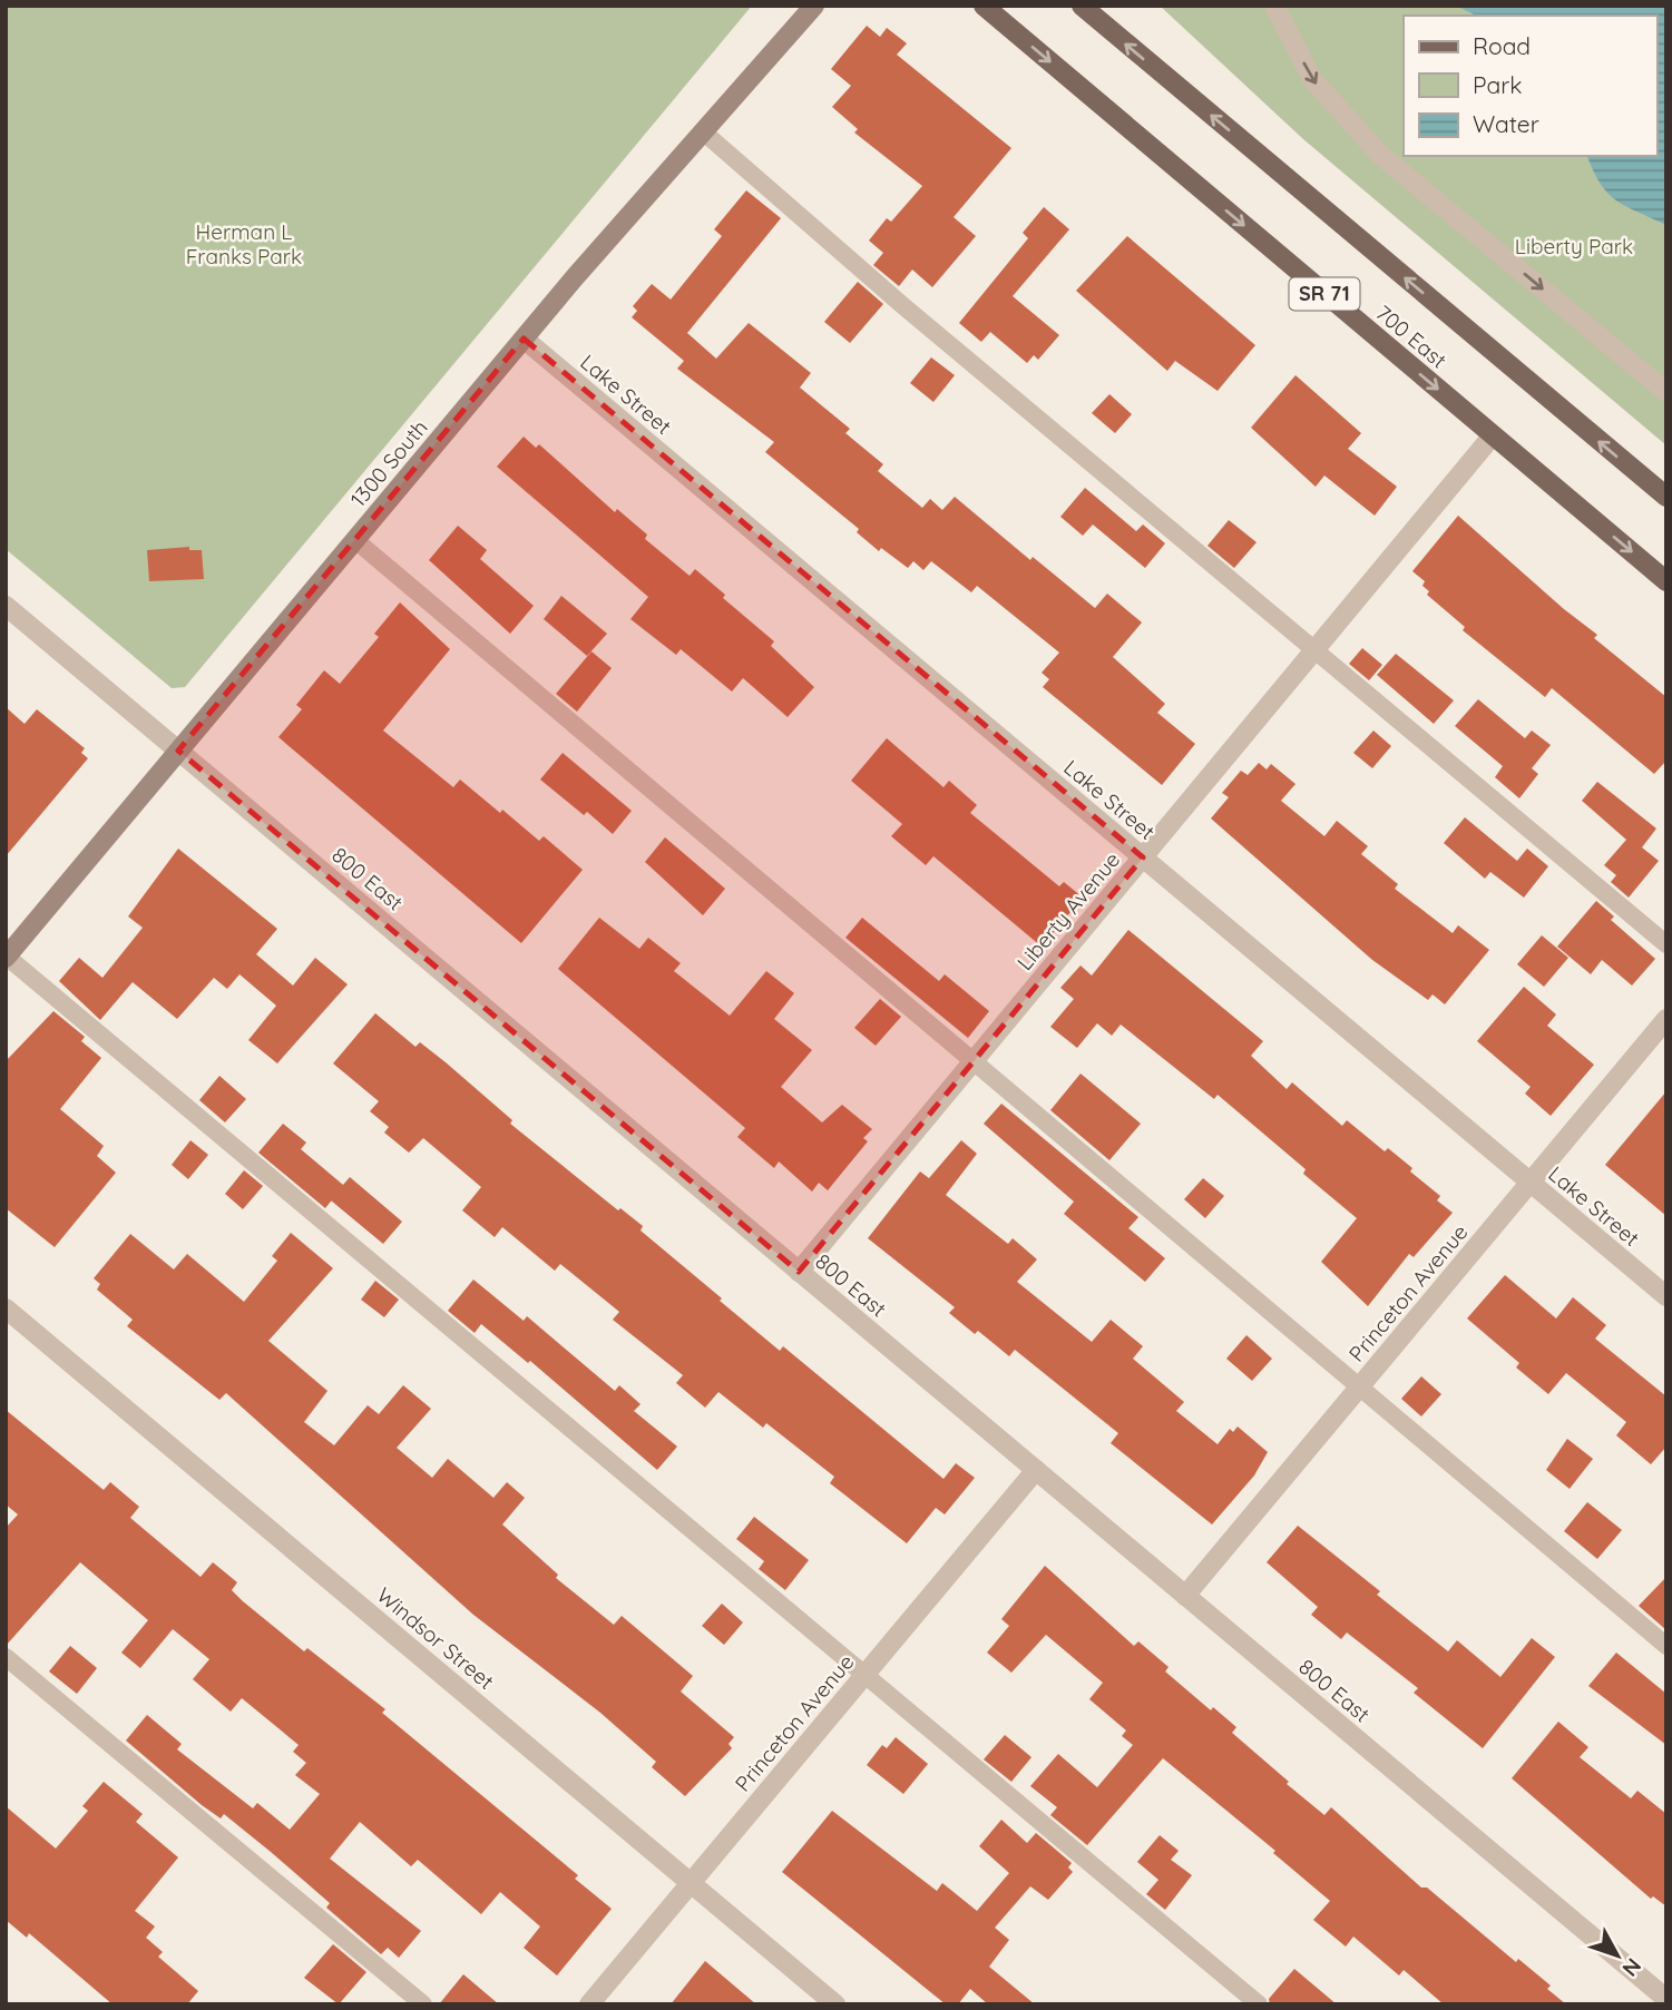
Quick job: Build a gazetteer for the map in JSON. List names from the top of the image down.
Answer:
{
  "streets": {
    "main road": ["SR 71", "700 East"],
    "street": [
      "Lake Street",
      "1300 South",
      "800 East",
      "Liberty Avenue",
      "Princeton Avenue",
      "Windsor Street"
    ]
  },
  "crossings": [
    ["700 East", "Liberty Avenue"],
    ["Lake Street", "1300 South"],
    ["Lake Street", "Liberty Avenue"],
    ["Lake Street", "Princeton Avenue"],
    ["1300 South", "800 East"],
    ["800 East", "Liberty Avenue"],
    ["800 East", "Princeton Avenue"],
    ["Princeton Avenue", "Windsor Street"]
  ],
  "parks": ["Herman L Franks Park", "Liberty Park"],
  "legend": ["Road", "Park", "Water"],
  "north": "bottom right"
}
